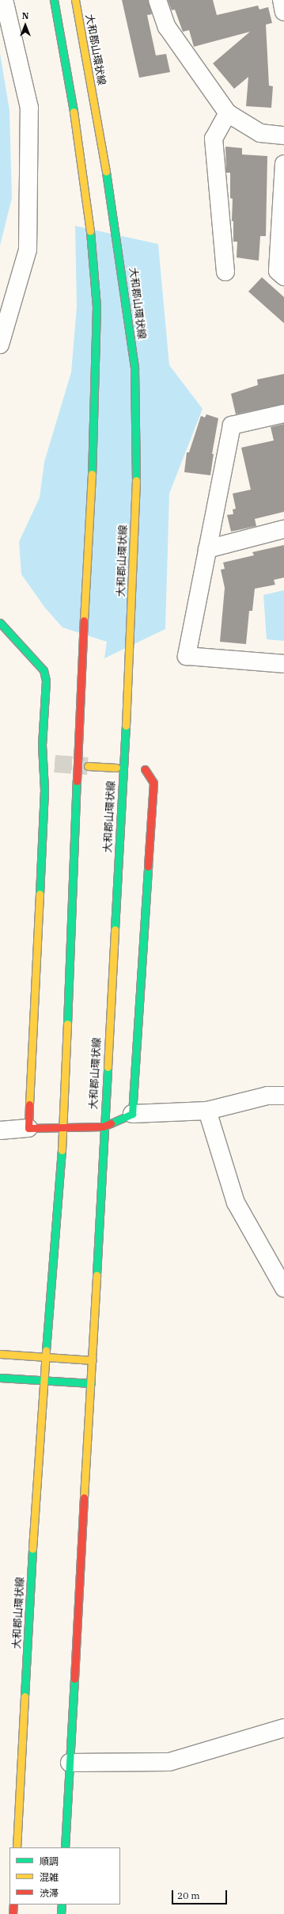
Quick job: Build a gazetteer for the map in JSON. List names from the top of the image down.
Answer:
{
  "streets": {
    "main road": ["大和郡山環状線"]
  },
  "legend": ["順調", "混雑", "渋滞"],
  "scale_bar": "20 m",
  "north": "top"
}
